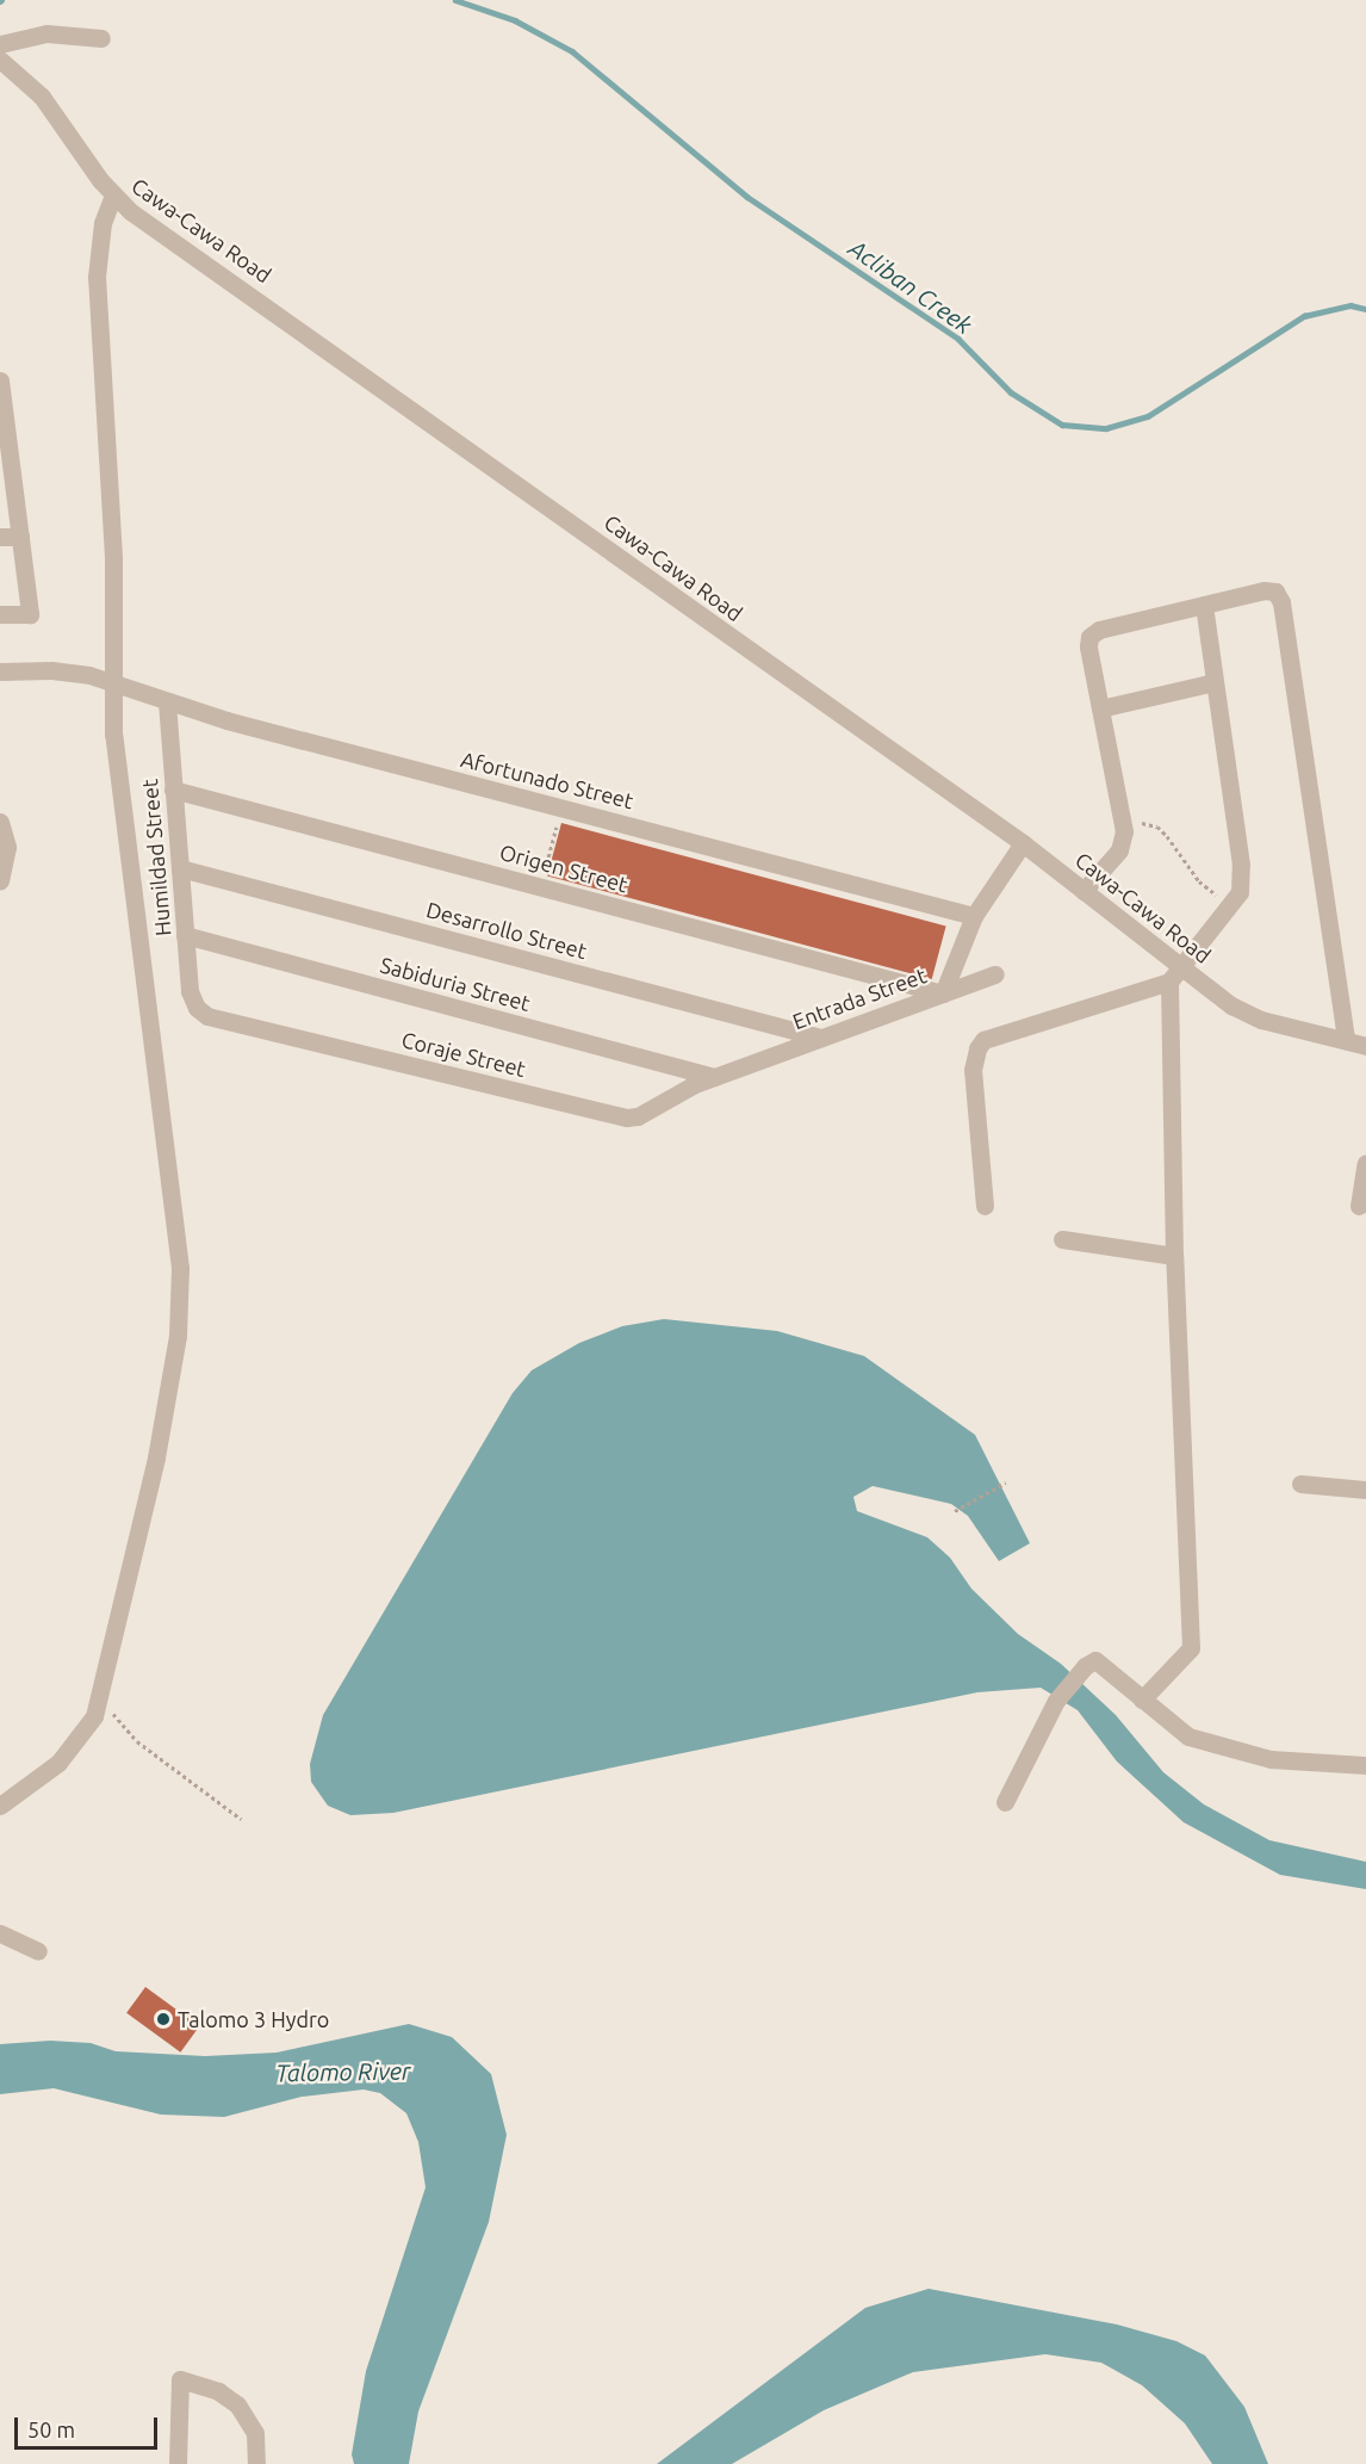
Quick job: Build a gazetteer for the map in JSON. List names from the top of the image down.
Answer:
{
  "streets": {
    "street": [
      "Cawa-Cawa Road",
      "Afortunado Street",
      "Humildad Street",
      "Origen Street",
      "Desarrollo Street",
      "Sabiduria Street",
      "Entrada Street",
      "Coraje Street"
    ]
  },
  "crossings": [
    ["Cawa-Cawa Road", "Entrada Street"],
    ["Afortunado Street", "Humildad Street"],
    ["Afortunado Street", "Entrada Street"],
    ["Humildad Street", "Origen Street"],
    ["Humildad Street", "Desarrollo Street"],
    ["Humildad Street", "Sabiduria Street"],
    ["Humildad Street", "Coraje Street"],
    ["Origen Street", "Entrada Street"],
    ["Desarrollo Street", "Entrada Street"],
    ["Sabiduria Street", "Entrada Street"],
    ["Sabiduria Street", "Coraje Street"],
    ["Entrada Street", "Coraje Street"]
  ],
  "water": ["Acliban Creek", "Talomo River"],
  "places": ["Talomo 3 Hydro"],
  "scale_bar": "50 m"
}
